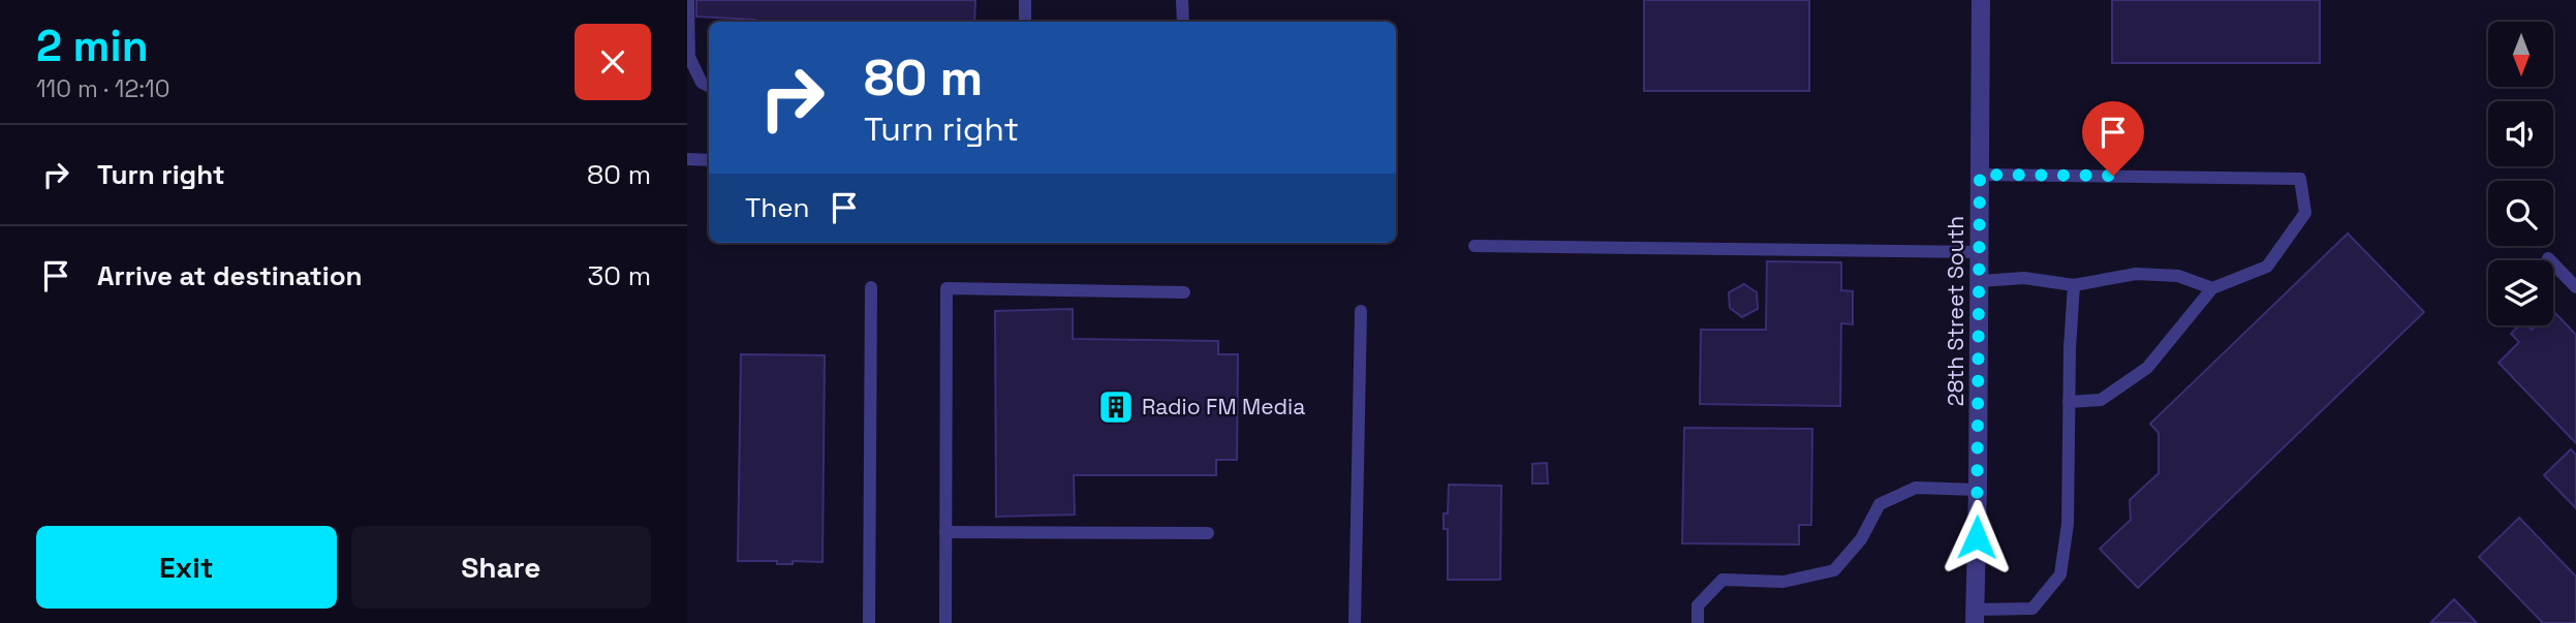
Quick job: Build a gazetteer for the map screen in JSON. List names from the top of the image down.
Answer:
{
  "streets": {
    "street": ["28th Street South"]
  },
  "places": {
    "building": ["Radio FM Media"]
  },
  "north": "bottom",
  "page": {
    "heading": ["2 min", "110 m · 12:10"],
    "turn": ["80 m", "Turn right"],
    "list": [
      {
        "name": "Turn right",
        "value": "80 m"
      },
      {
        "name": "Arrive at destination",
        "value": "30 m"
      }
    ],
    "then": "Then",
    "buttons": ["Exit", "Share"]
  }
}
